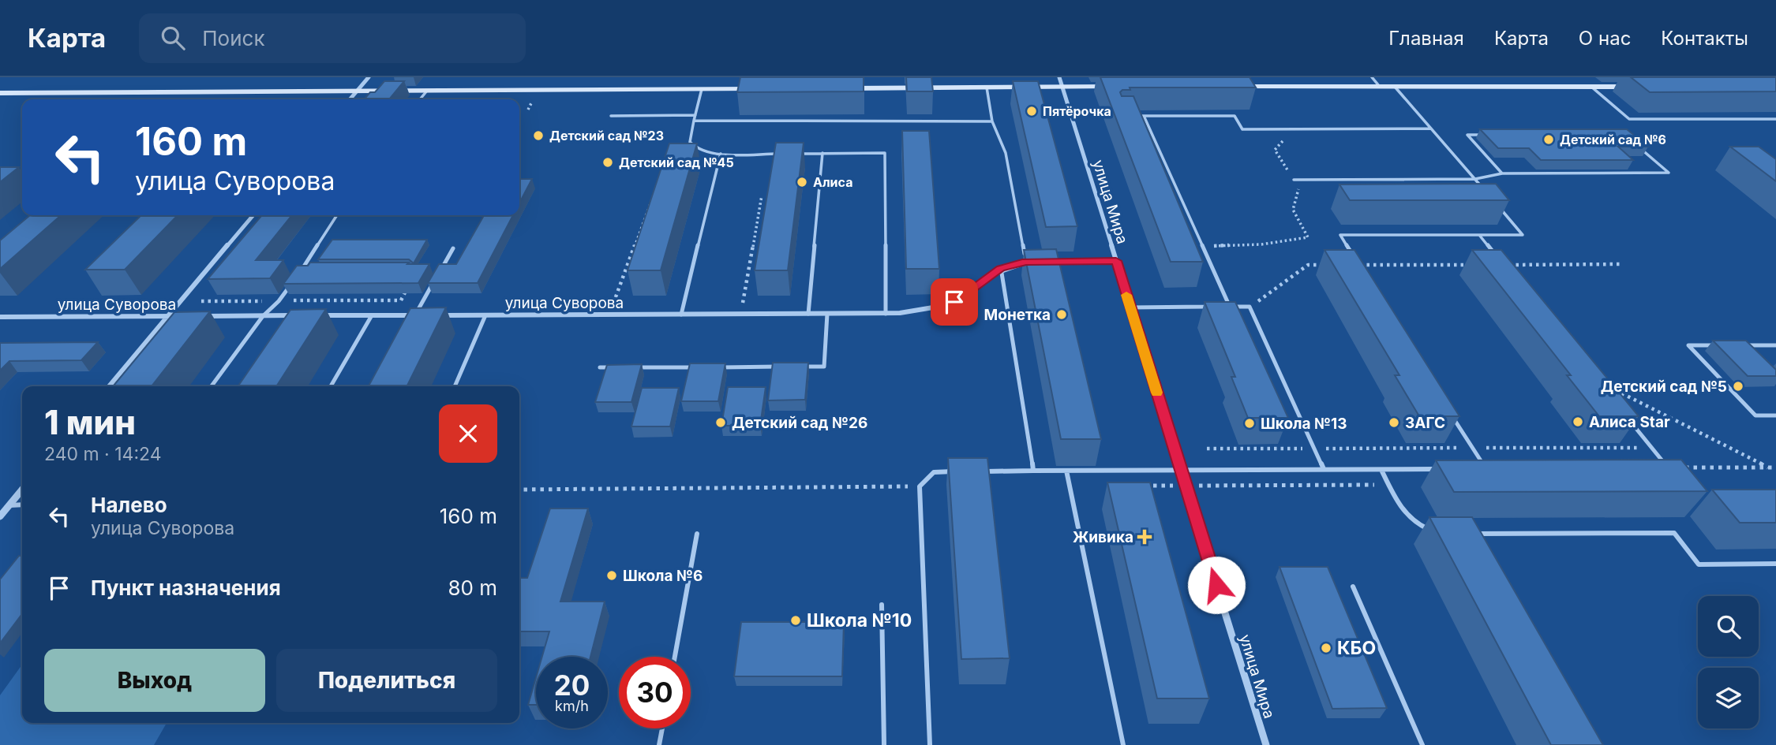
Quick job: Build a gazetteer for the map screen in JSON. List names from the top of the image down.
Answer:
{
  "streets": {
    "street": ["улица Мира", "улица Суворова"]
  },
  "places": {
    "other": [
      "Пятёрочка",
      "Детский сад №23",
      "Детский сад №6",
      "Детский сад №45",
      "Алиса",
      "Монетка",
      "Детский сад №5",
      "Алиса Star",
      "Детский сад №26",
      "ЗАГС",
      "Школа №13",
      "Школа №6",
      "Школа №10",
      "КБО"
    ],
    "health": ["Живика"]
  },
  "page": {
    "header": "Карта",
    "search": "Поиск",
    "nav": [
      "Главная",
      "Карта",
      "О нас",
      "Контакты"
    ],
    "turn": ["160 m", "улица Суворова"],
    "heading": ["1 мин", "240 m · 14:24"],
    "list": [
      {
        "name": "Налево",
        "note": "улица Суворова",
        "value": "160 m"
      },
      {
        "name": "Пункт назначения",
        "value": "80 m"
      }
    ],
    "buttons": ["Выход", "Поделиться"],
    "speed": "20 km/h",
    "limit": "30"
  }
}
